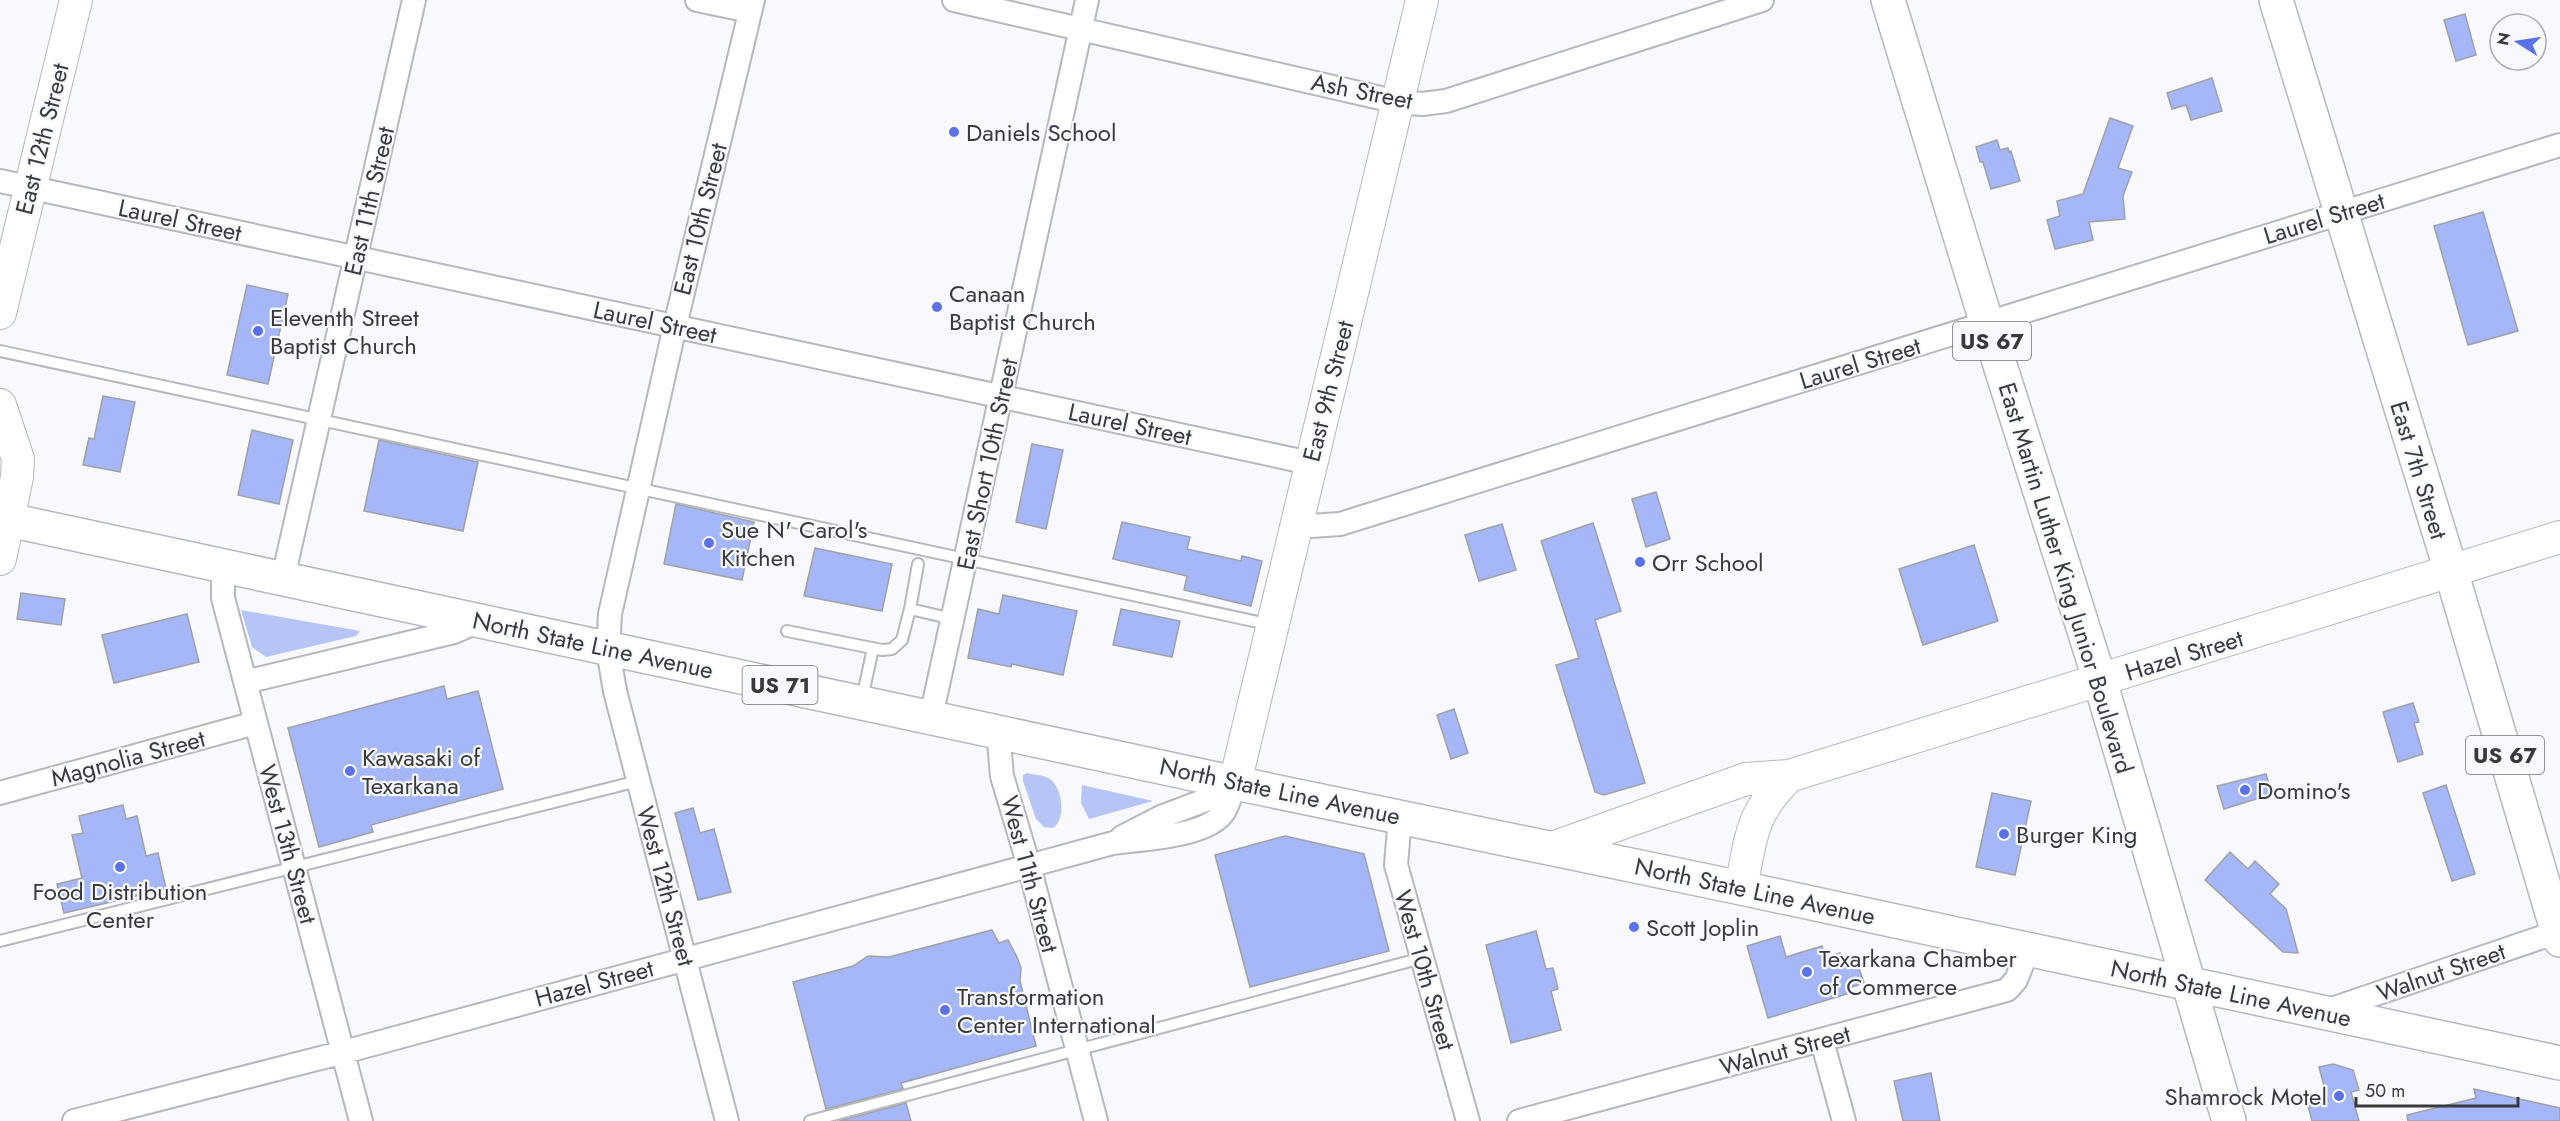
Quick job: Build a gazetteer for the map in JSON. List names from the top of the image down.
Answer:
{
  "streets": {
    "main road": [
      "US 67",
      "East 7th Street",
      "East Martin Luther King Junior Boulevard",
      "North State Line Avenue",
      "US 71"
    ],
    "street": [
      "Ash Street",
      "East 12th Street",
      "East 11th Street",
      "Laurel Street",
      "East 10th Street",
      "East 9th Street",
      "East Short 10th Street",
      "Hazel Street",
      "Magnolia Street",
      "West 13th Street",
      "West 11th Street",
      "West 12th Street",
      "West 10th Street",
      "Walnut Street"
    ]
  },
  "crossings": [
    ["Ash Street", "East 9th Street"],
    ["Ash Street", "East Short 10th Street"],
    ["East 12th Street", "Laurel Street"],
    ["East 11th Street", "Laurel Street"],
    ["East 11th Street", "North State Line Avenue"],
    ["Laurel Street", "East 10th Street"],
    ["Laurel Street", "East 9th Street"],
    ["Laurel Street", "East Short 10th Street"],
    ["Laurel Street", "East 7th Street"],
    ["Laurel Street", "East Martin Luther King Junior Boulevard"],
    ["East 10th Street", "North State Line Avenue"],
    ["East 10th Street", "West 12th Street"],
    ["US 67", "East Martin Luther King Junior Boulevard"],
    ["US 67", "North State Line Avenue"],
    ["East 9th Street", "North State Line Avenue"],
    ["East 9th Street", "Hazel Street"],
    ["East Short 10th Street", "North State Line Avenue"],
    ["East 7th Street", "Hazel Street"],
    ["East 7th Street", "Walnut Street"],
    ["East Martin Luther King Junior Boulevard", "North State Line Avenue"],
    ["East Martin Luther King Junior Boulevard", "Hazel Street"],
    ["North State Line Avenue", "Hazel Street"],
    ["North State Line Avenue", "West 13th Street"],
    ["North State Line Avenue", "West 11th Street"],
    ["North State Line Avenue", "West 12th Street"],
    ["North State Line Avenue", "West 10th Street"],
    ["North State Line Avenue", "Walnut Street"],
    ["Hazel Street", "West 13th Street"],
    ["Hazel Street", "West 11th Street"],
    ["Hazel Street", "West 12th Street"],
    ["Magnolia Street", "West 13th Street"]
  ],
  "places": [
    "Daniels School",
    "Canaan Baptist Church",
    "Eleventh Street Baptist Church",
    "Sue N' Carol's Kitchen",
    "Orr School",
    "Kawasaki of Texarkana",
    "Domino's",
    "Burger King",
    "Food Distribution Center",
    "Scott Joplin",
    "Texarkana Chamber of Commerce",
    "Transformation Center International",
    "Shamrock Motel"
  ],
  "scale_bar": "50 m",
  "north": "left"
}
